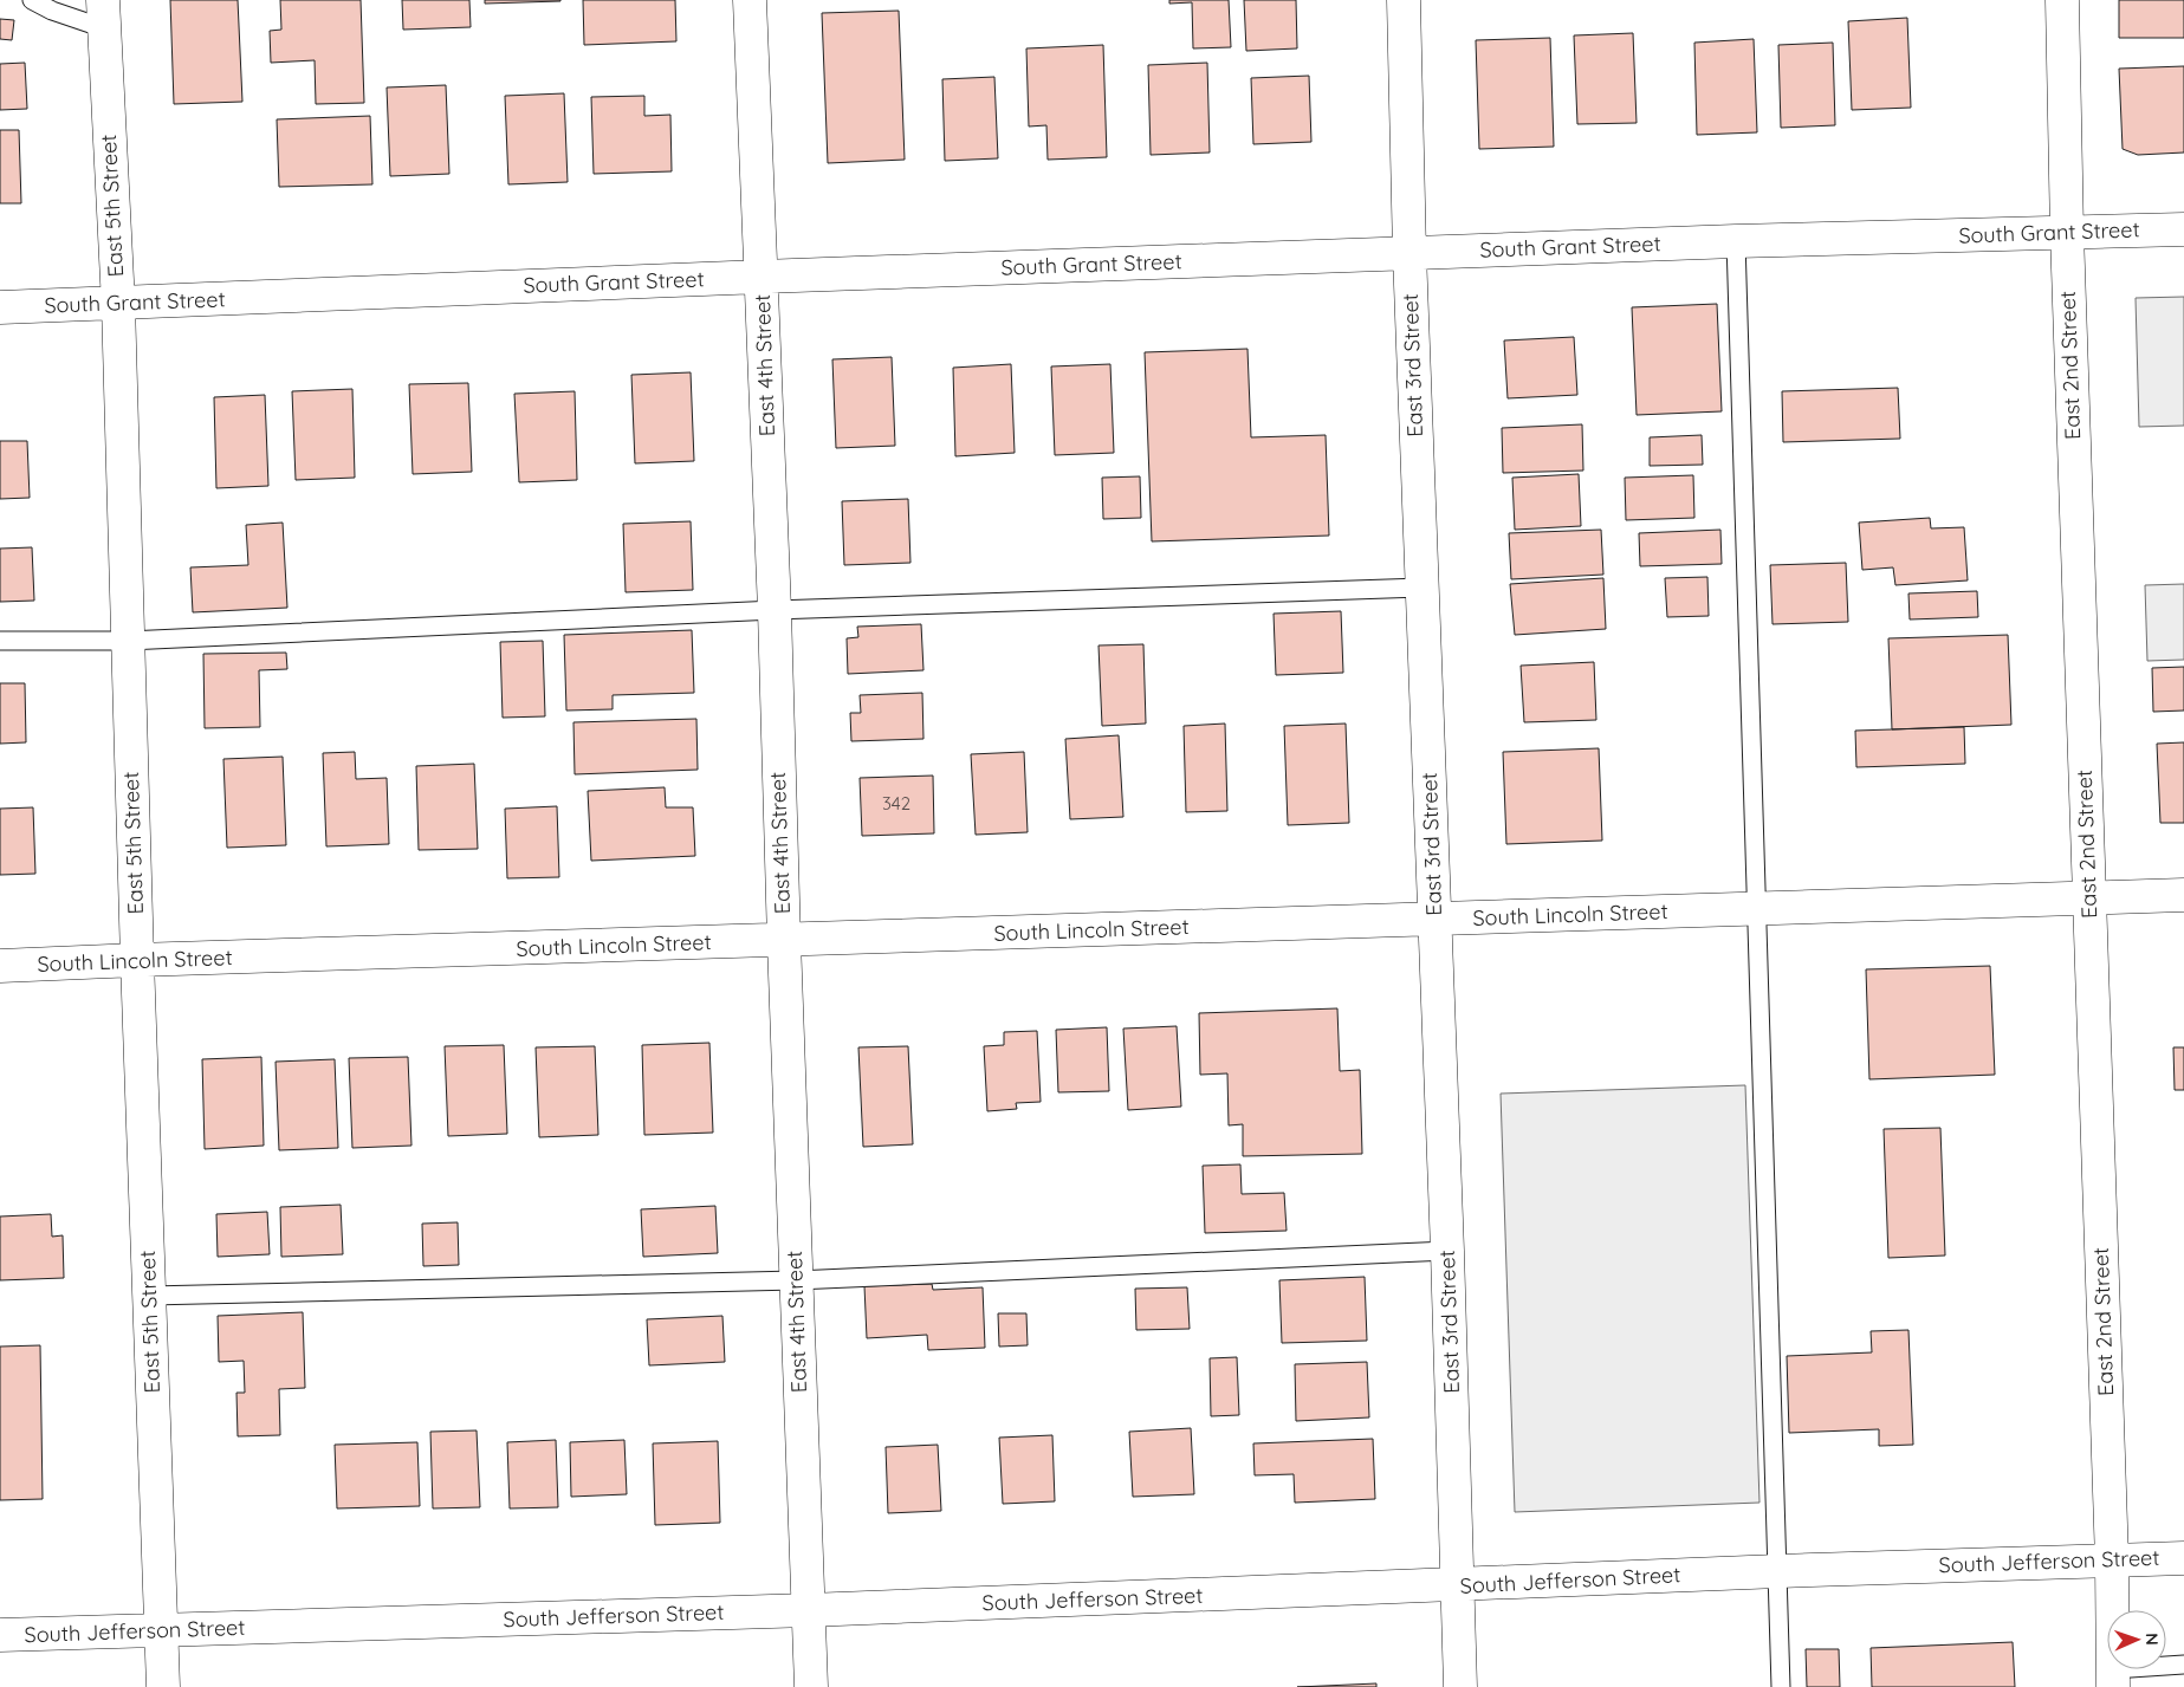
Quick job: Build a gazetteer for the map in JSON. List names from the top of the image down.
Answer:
{
  "streets": {
    "street": [
      "East 5th Street",
      "South Grant Street",
      "East 4th Street",
      "East 3rd Street",
      "East 2nd Street",
      "South Lincoln Street",
      "South Jefferson Street"
    ]
  },
  "crossings": [
    ["East 5th Street", "South Grant Street"],
    ["East 5th Street", "South Lincoln Street"],
    ["East 5th Street", "South Jefferson Street"],
    ["South Grant Street", "East 4th Street"],
    ["South Grant Street", "East 3rd Street"],
    ["South Grant Street", "East 2nd Street"],
    ["East 4th Street", "South Lincoln Street"],
    ["East 4th Street", "South Jefferson Street"],
    ["East 3rd Street", "South Lincoln Street"],
    ["East 3rd Street", "South Jefferson Street"],
    ["East 2nd Street", "South Lincoln Street"],
    ["East 2nd Street", "South Jefferson Street"]
  ],
  "house_numbers": ["342"],
  "north": "right"
}
